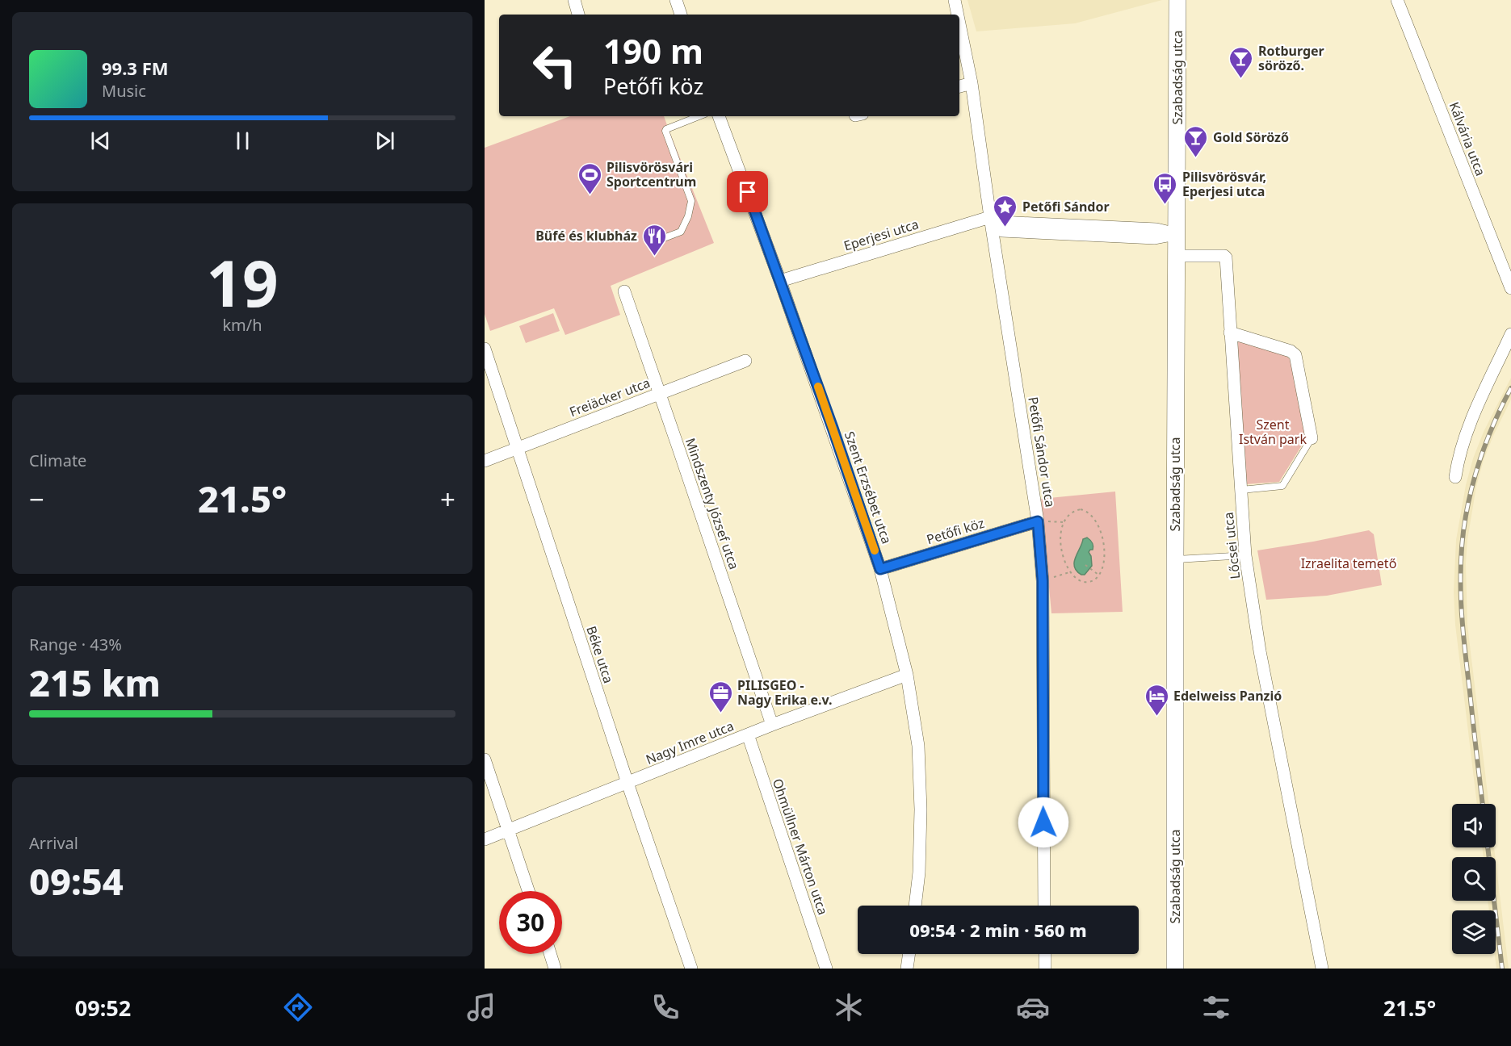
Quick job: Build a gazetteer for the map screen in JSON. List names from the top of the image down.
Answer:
{
  "streets": {
    "street": [
      "Szabadság utca",
      "Kálvária utca",
      "Eperjesi utca",
      "Freiäcker utca",
      "Petőfi Sándor utca",
      "Szent Erzsébet utca",
      "Mindszenty József utca",
      "Petőfi köz",
      "Lőcsei utca",
      "Béke utca",
      "Nagy Imre utca",
      "Ohmüllner Márton utca"
    ]
  },
  "crossings": [
    ["Eperjesi utca", "Petőfi Sándor utca"],
    ["Eperjesi utca", "Szent Erzsébet utca"],
    ["Freiäcker utca", "Mindszenty József utca"],
    ["Freiäcker utca", "Béke utca"],
    ["Petőfi Sándor utca", "Petőfi köz"],
    ["Szent Erzsébet utca", "Petőfi köz"],
    ["Szent Erzsébet utca", "Nagy Imre utca"],
    ["Mindszenty József utca", "Nagy Imre utca"],
    ["Béke utca", "Nagy Imre utca"],
    ["Nagy Imre utca", "Ohmüllner Márton utca"]
  ],
  "parks": ["Szent István park", "Izraelita temető"],
  "places": {
    "bar": ["Rotburger söröző.", "Gold Söröző"],
    "sports": ["Pilisvörösvári Sportcentrum"],
    "bus stop": ["Pilisvörösvár, Eperjesi utca"],
    "place": ["Petőfi Sándor"],
    "restaurant": ["Büfé és klubház"],
    "office": ["PILISGEO - Nagy Erika e.v."],
    "hotel": ["Edelweiss Panzió"]
  },
  "page": {
    "turn": ["190 m", "Petőfi köz"],
    "song": ["99.3 FM", "Music"],
    "tile": [
      ["19", "km/h"],
      "Climate",
      ["Range · 43%", "215 km"],
      ["Arrival", "09:54"]
    ],
    "heat": ["−", "21.5°", "+"],
    "limit": "30",
    "trip": "09:54 · 2 min · 560 m",
    "tabs": ["09:52", "21.5°"]
  }
}
